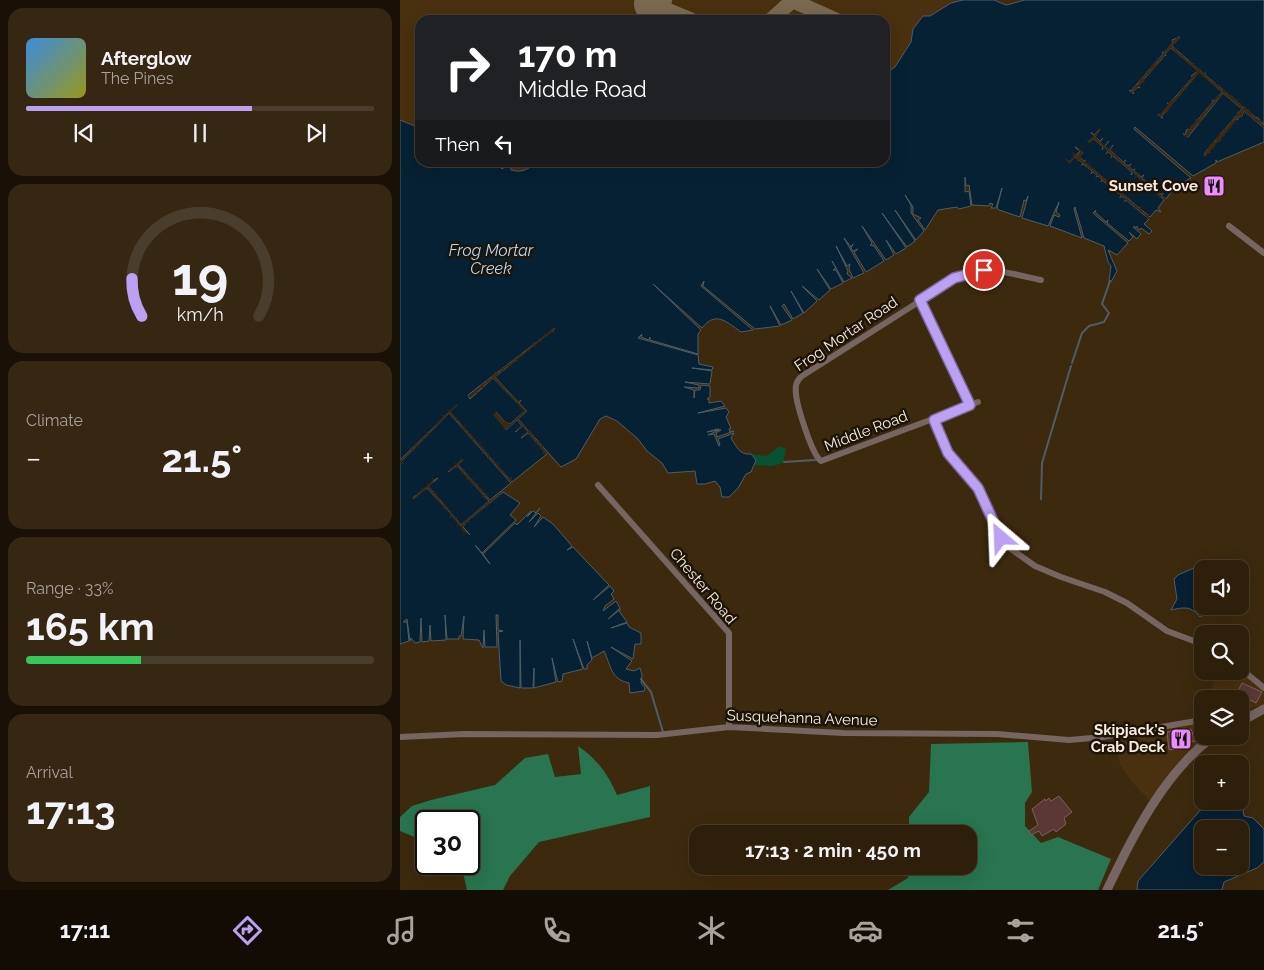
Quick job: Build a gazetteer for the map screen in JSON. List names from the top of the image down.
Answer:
{
  "streets": {
    "street": [
      "Frog Mortar Road",
      "Middle Road",
      "Chester Road",
      "Susquehanna Avenue"
    ]
  },
  "crossings": [
    ["Frog Mortar Road", "Middle Road"],
    ["Chester Road", "Susquehanna Avenue"]
  ],
  "water": ["Frog Mortar Creek"],
  "places": {
    "restaurant": ["Sunset Cove", "Skipjack's Crab Deck"]
  },
  "page": {
    "turn": ["170 m", "Middle Road"],
    "song": ["Afterglow", "The Pines"],
    "then": "Then",
    "tile": [
      "Climate",
      ["Range · 33%", "165 km"],
      ["Arrival", "17:13"]
    ],
    "heat": ["−", "21.5°", "+"],
    "map_buttons": ["+", "−"],
    "limit": "30",
    "trip": "17:13 · 2 min · 450 m",
    "tabs": ["17:11", "21.5°"],
    "gauge": ["19", "km/h"]
  }
}
